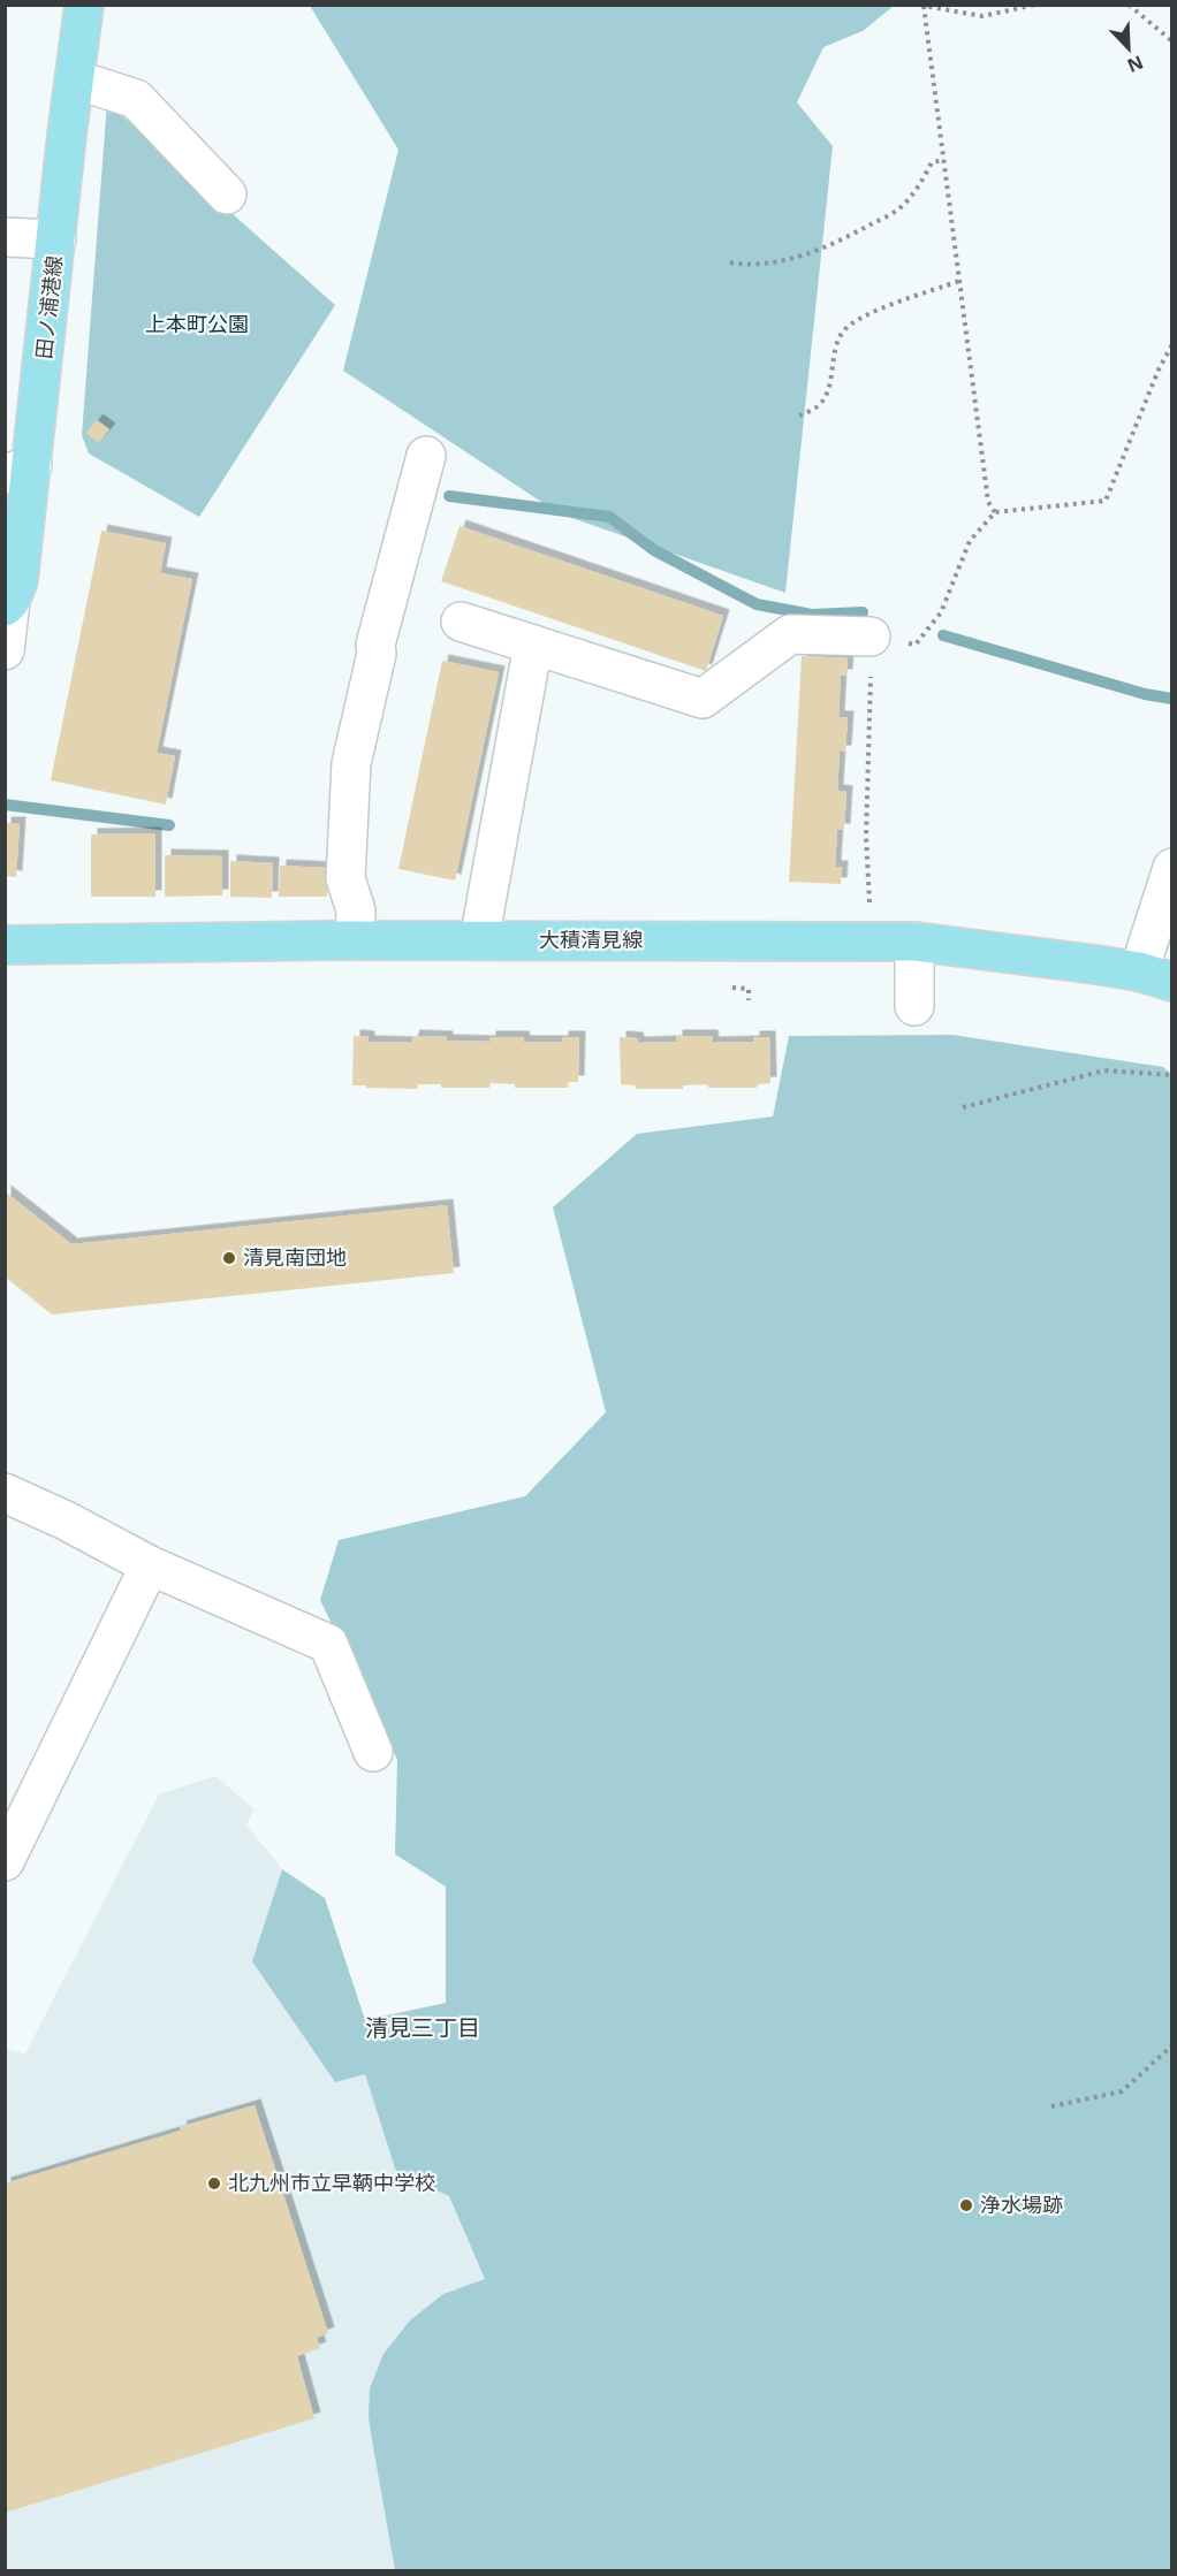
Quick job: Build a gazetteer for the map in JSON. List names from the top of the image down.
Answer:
{
  "streets": {
    "main road": ["田ノ浦港線", "大積清見線"]
  },
  "districts": ["清見三丁目"],
  "parks": ["上本町公園"],
  "places": ["清見南団地", "北九州市立早鞆中学校", "浄水場跡"],
  "north": "bottom right"
}
